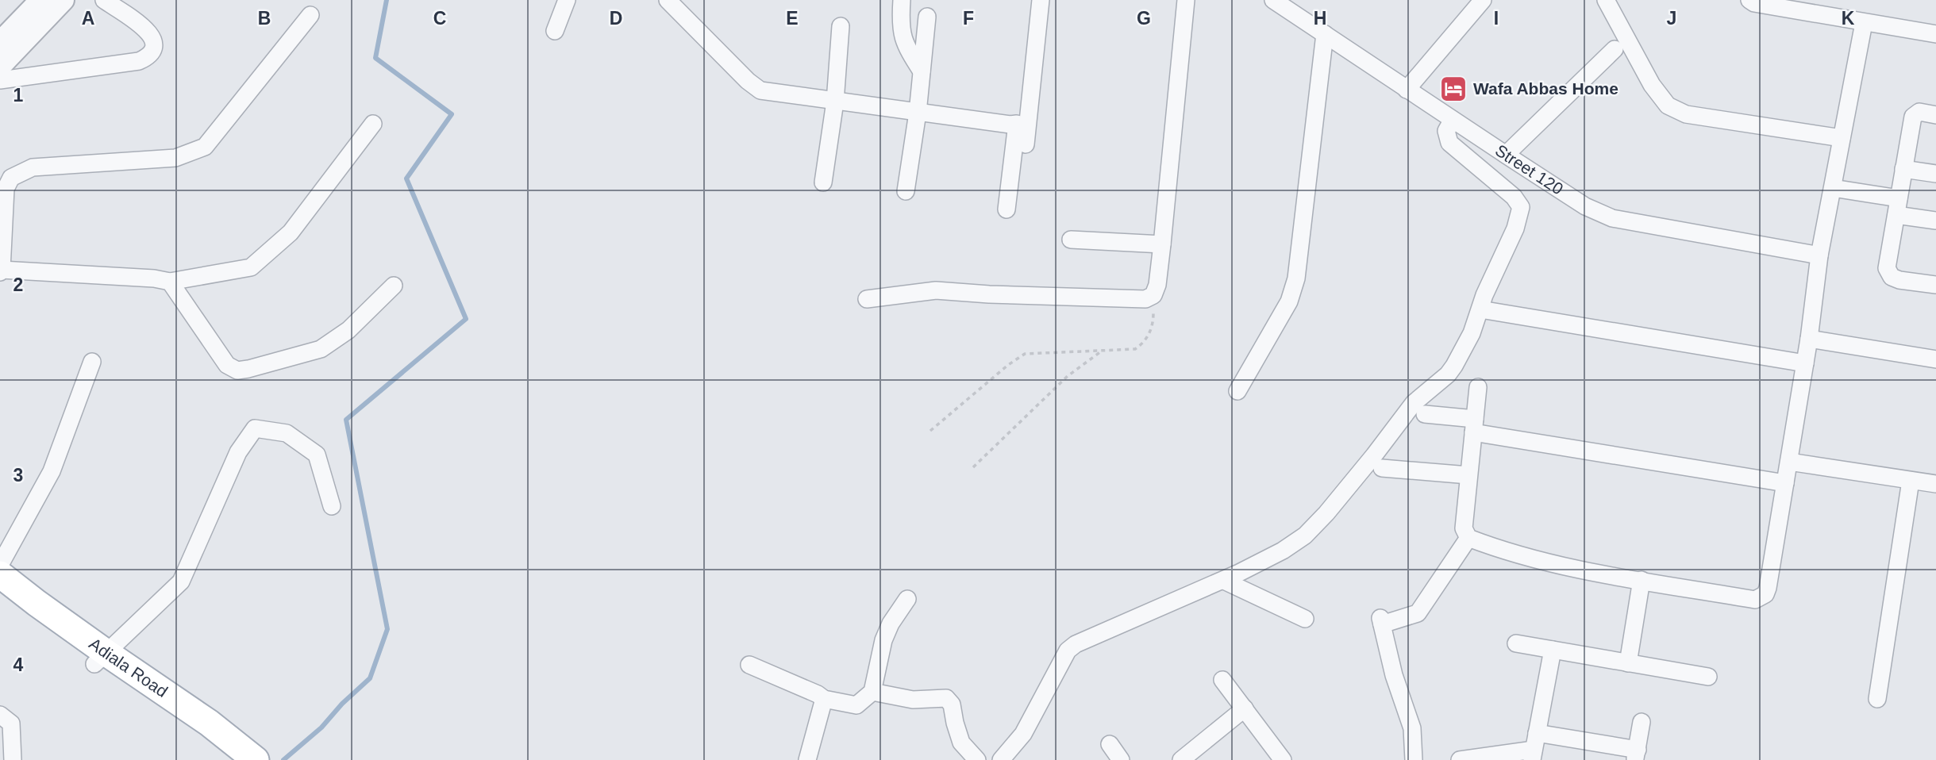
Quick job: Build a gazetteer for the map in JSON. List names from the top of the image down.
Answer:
{
  "streets": {
    "main road": ["Adiala Road"],
    "street": ["Street 120"]
  },
  "places": {
    "hotel": ["Wafa Abbas Home"]
  },
  "grid": {
    "columns": [
      "A",
      "B",
      "C",
      "D",
      "E",
      "F",
      "G",
      "H",
      "I",
      "J",
      "K"
    ],
    "rows": [
      "1",
      "2",
      "3",
      "4"
    ]
  }
}
